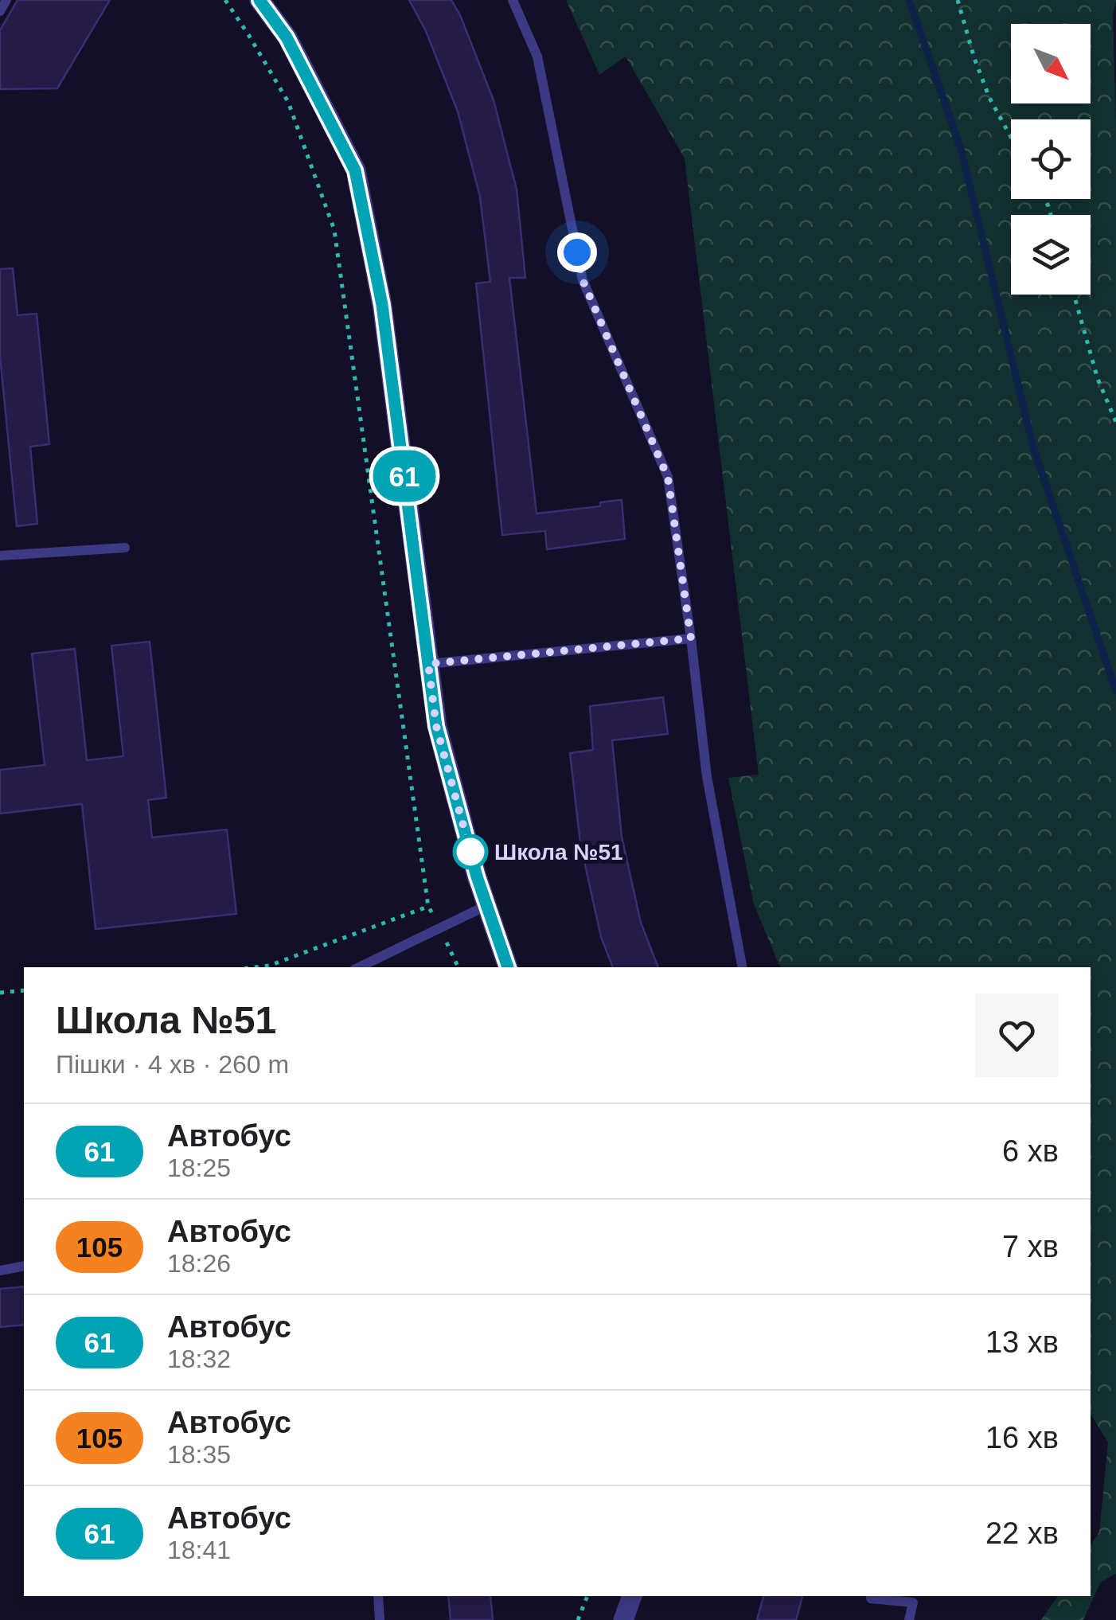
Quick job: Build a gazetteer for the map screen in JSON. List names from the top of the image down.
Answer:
{
  "places": ["Школа №51"],
  "lines": ["bus line 61"],
  "north": "bottom right",
  "page": {
    "on_map": "61",
    "heading": ["Школа №51", "Пішки · 4 хв · 260 m"],
    "list": [
      {
        "mark": "61",
        "name": "Автобус",
        "note": "18:25",
        "value": "6 хв"
      },
      {
        "mark": "105",
        "name": "Автобус",
        "note": "18:26",
        "value": "7 хв"
      },
      {
        "mark": "61",
        "name": "Автобус",
        "note": "18:32",
        "value": "13 хв"
      },
      {
        "mark": "105",
        "name": "Автобус",
        "note": "18:35",
        "value": "16 хв"
      },
      {
        "mark": "61",
        "name": "Автобус",
        "note": "18:41",
        "value": "22 хв"
      }
    ]
  }
}
